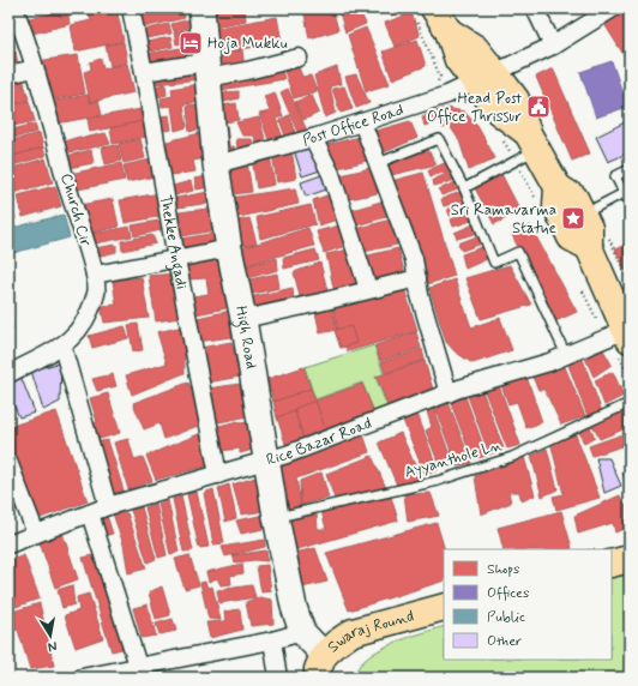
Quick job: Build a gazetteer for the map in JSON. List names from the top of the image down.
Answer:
{
  "streets": {
    "main road": ["High Road", "Swaraj Round"],
    "street": [
      "Post Office Road",
      "Church Cir",
      "Thekke Angadi",
      "Rice Bazar Road"
    ],
    "lane": ["Ayyanthole Ln"]
  },
  "crossings": [
    ["Post Office Road", "High Road"],
    ["Thekke Angadi", "Rice Bazar Road"],
    ["High Road", "Rice Bazar Road"],
    ["High Road", "Ayyanthole Ln"],
    ["High Road", "Swaraj Round"]
  ],
  "places": {
    "hotel": ["Hoja Mukku"],
    "public building": ["Head Post Office Thrissur"],
    "place": ["Sri Ramavarma Statue"]
  },
  "legend": [
    "Shops",
    "Offices",
    "Public",
    "Other"
  ],
  "north": "bottom"
}
